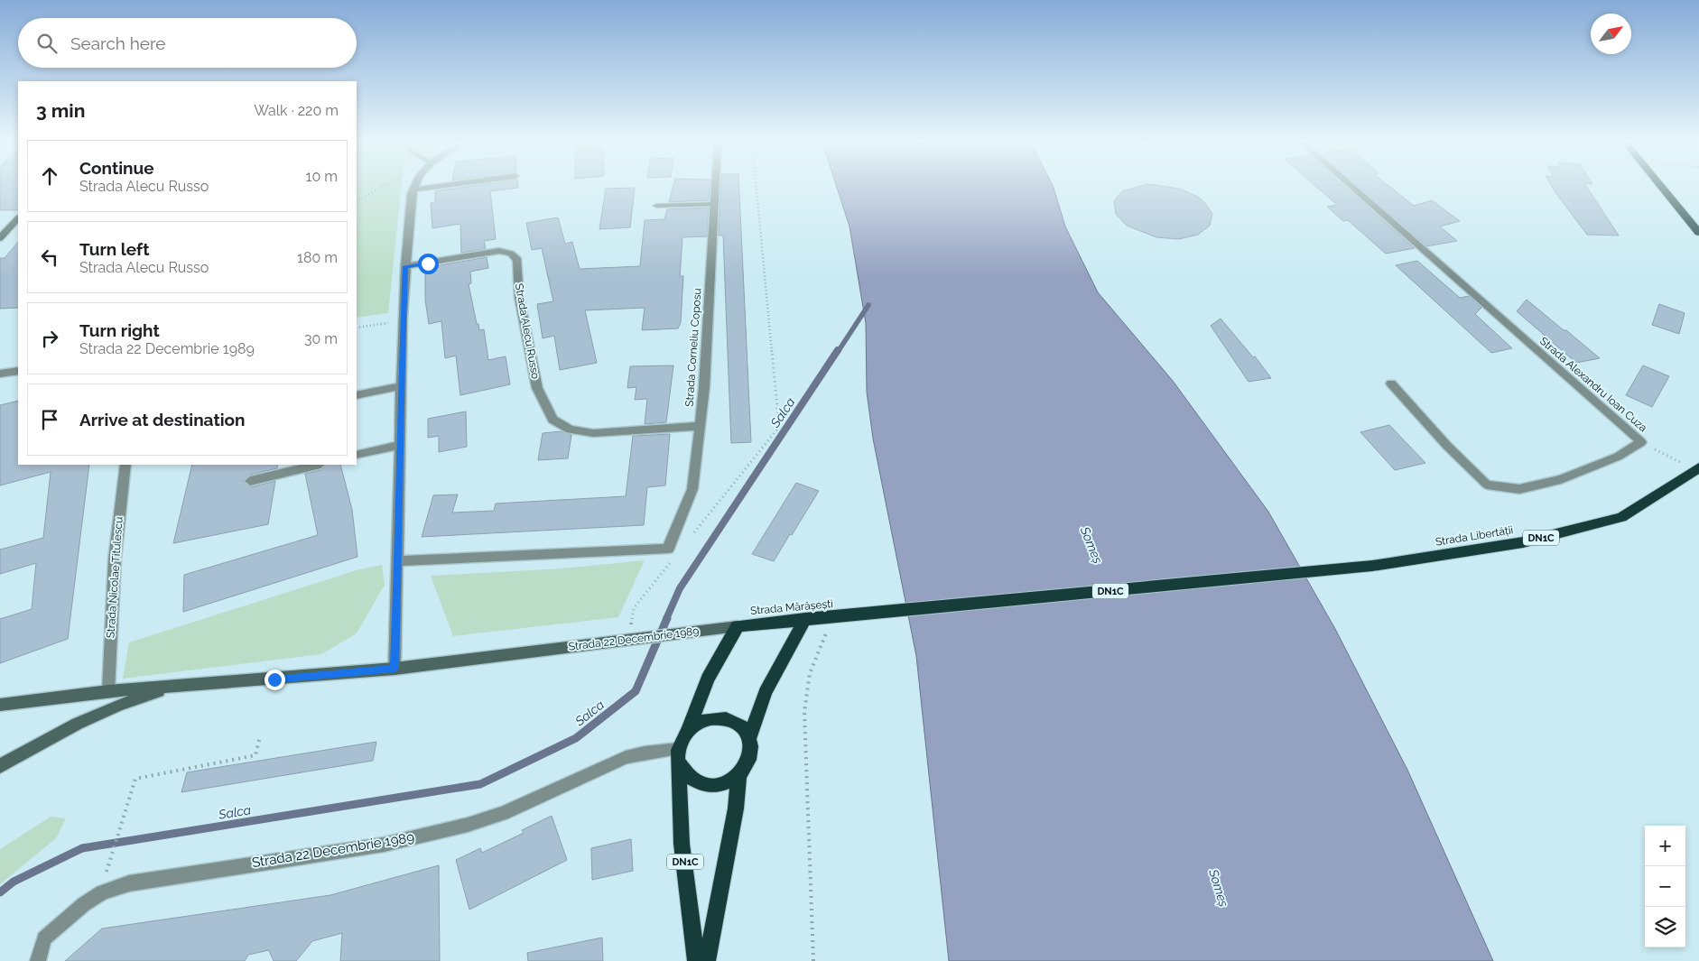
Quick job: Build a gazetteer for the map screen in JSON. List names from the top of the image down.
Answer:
{
  "streets": {
    "highway": ["Strada Libertății", "DN1C", "Strada Mărășești"],
    "main road": ["Strada 22 Decembrie 1989"],
    "street": [
      "Strada Alecu Russo",
      "Strada Corneliu Coposu",
      "Strada Alexandru Ioan Cuza",
      "Strada Nicolae Titulescu"
    ]
  },
  "crossings": [
    ["Strada Alecu Russo", "Strada Corneliu Coposu"],
    ["Strada Libertății", "Strada Mărășești"],
    ["DN1C", "Strada Mărășești"],
    ["DN1C", "Strada 22 Decembrie 1989"],
    ["Strada Nicolae Titulescu", "Strada 22 Decembrie 1989"],
    ["Strada Mărășești", "Strada 22 Decembrie 1989"]
  ],
  "water": ["Salca", "Someș"],
  "north": "top right",
  "page": {
    "search": "Search here",
    "heading": ["3 min", "Walk · 220 m"],
    "list": [
      ["Continue", "Strada Alecu Russo", "10 m"],
      ["Turn left", "Strada Alecu Russo", "180 m"],
      ["Turn right", "Strada 22 Decembrie 1989", "30 m"],
      "Arrive at destination"
    ],
    "map_buttons": ["+", "−"]
  }
}
